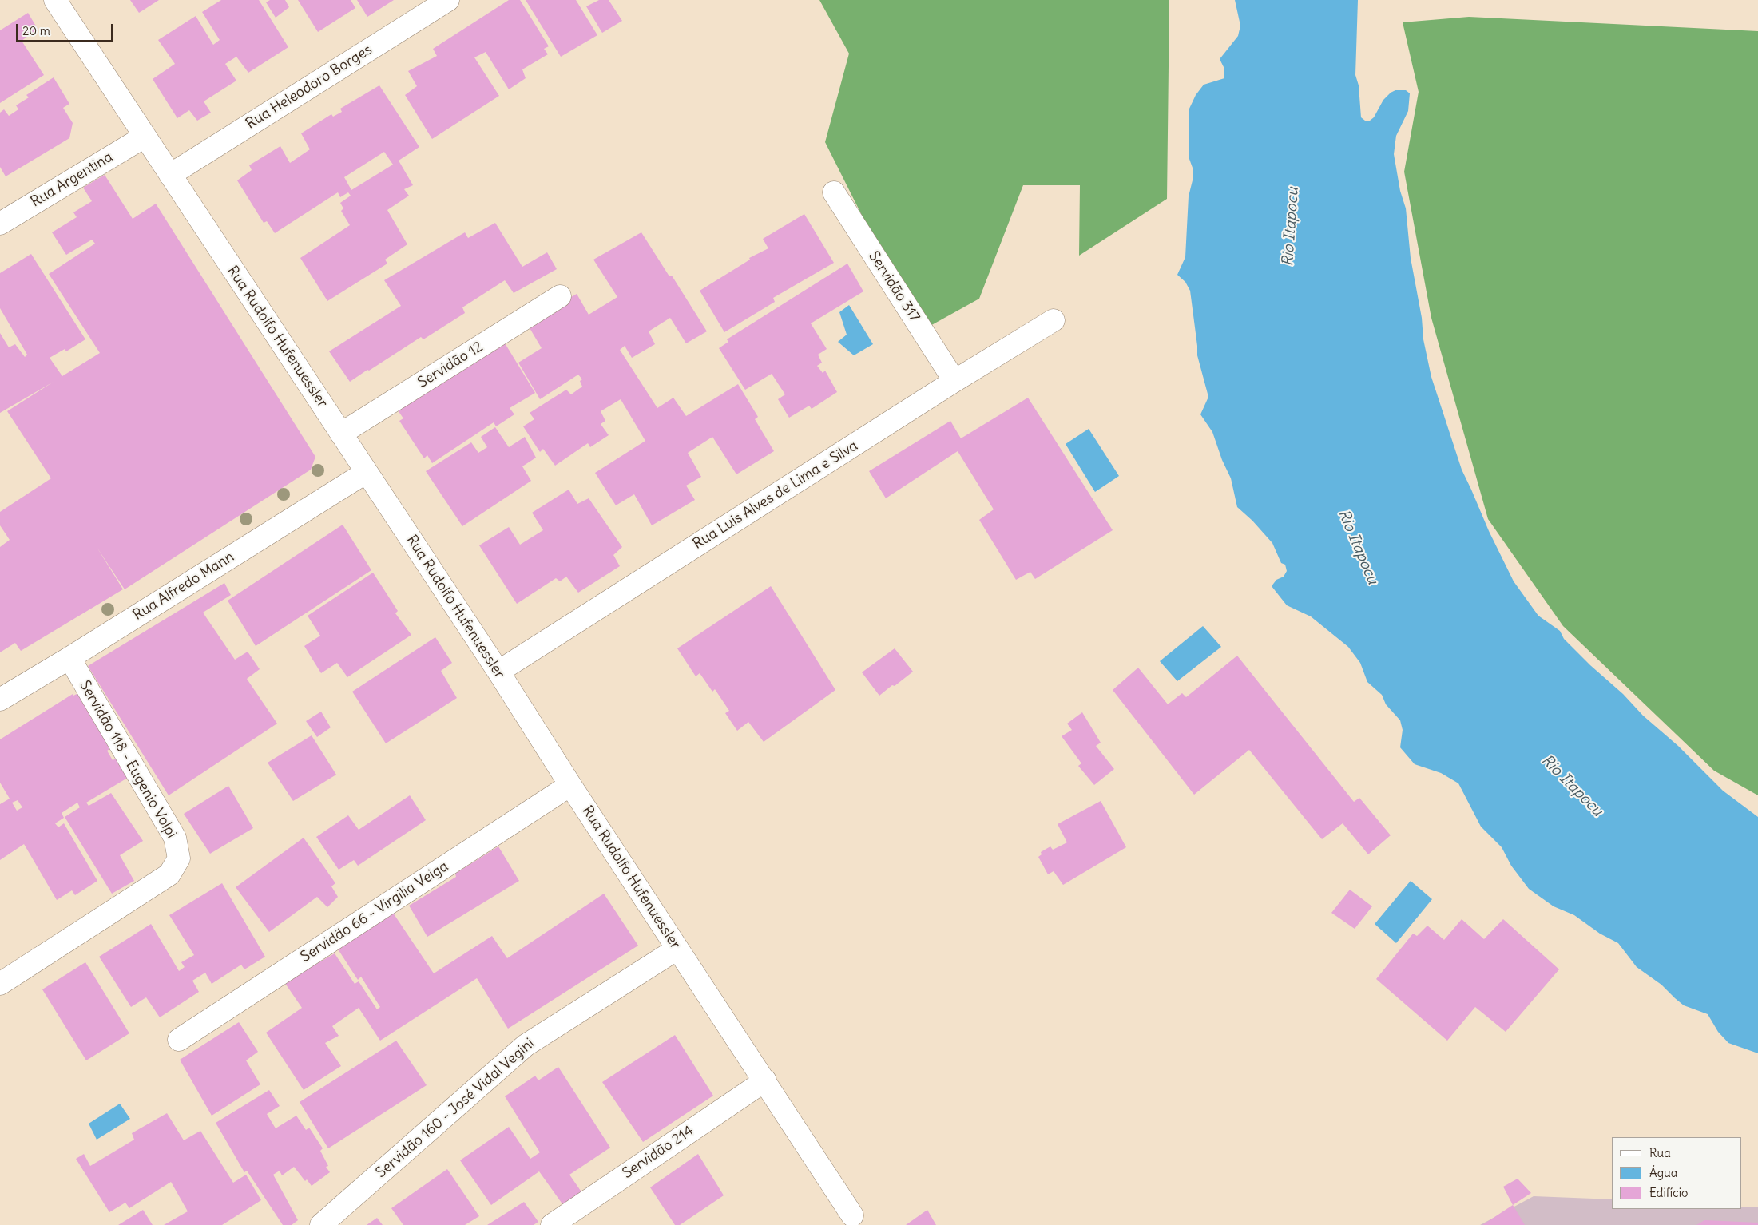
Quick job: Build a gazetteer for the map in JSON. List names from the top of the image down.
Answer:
{
  "streets": {
    "street": [
      "Rua Heleodoro Borges",
      "Rua Argentina",
      "Servidão 317",
      "Rua Rudolfo Hufenuessler",
      "Servidão 12",
      "Rua Luis Alves de Lima e Silva",
      "Rua Alfredo Mann",
      "Servidão 118 - Eugenio Volpi",
      "Servidão 66 - Virgilia Veiga",
      "Servidão 160 - José Vidal Vegini",
      "Servidão 214"
    ]
  },
  "crossings": [
    ["Rua Heleodoro Borges", "Rua Rudolfo Hufenuessler"],
    ["Rua Argentina", "Rua Rudolfo Hufenuessler"],
    ["Servidão 317", "Rua Luis Alves de Lima e Silva"],
    ["Rua Rudolfo Hufenuessler", "Servidão 12"],
    ["Rua Rudolfo Hufenuessler", "Rua Luis Alves de Lima e Silva"],
    ["Rua Rudolfo Hufenuessler", "Rua Alfredo Mann"],
    ["Rua Rudolfo Hufenuessler", "Servidão 66 - Virgilia Veiga"],
    ["Rua Rudolfo Hufenuessler", "Servidão 160 - José Vidal Vegini"],
    ["Rua Rudolfo Hufenuessler", "Servidão 214"],
    ["Rua Alfredo Mann", "Servidão 118 - Eugenio Volpi"]
  ],
  "water": ["Rio Itapocu"],
  "legend": ["Rua", "Água", "Edifício"],
  "scale_bar": "20 m"
}
